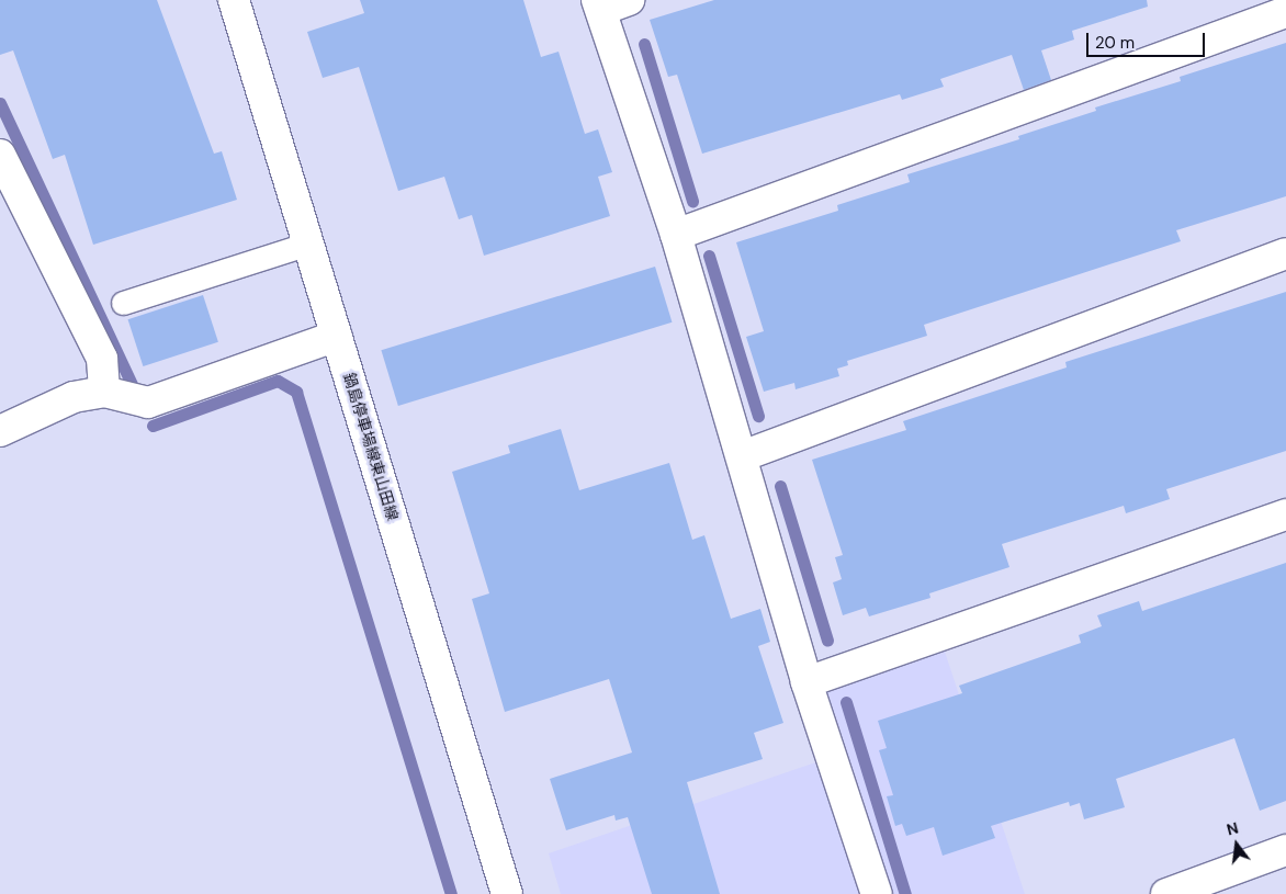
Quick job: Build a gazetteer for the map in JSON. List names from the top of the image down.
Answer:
{
  "streets": {
    "street": ["鍋島停車場線東山田線"]
  },
  "scale_bar": "20 m",
  "north": "top"
}
